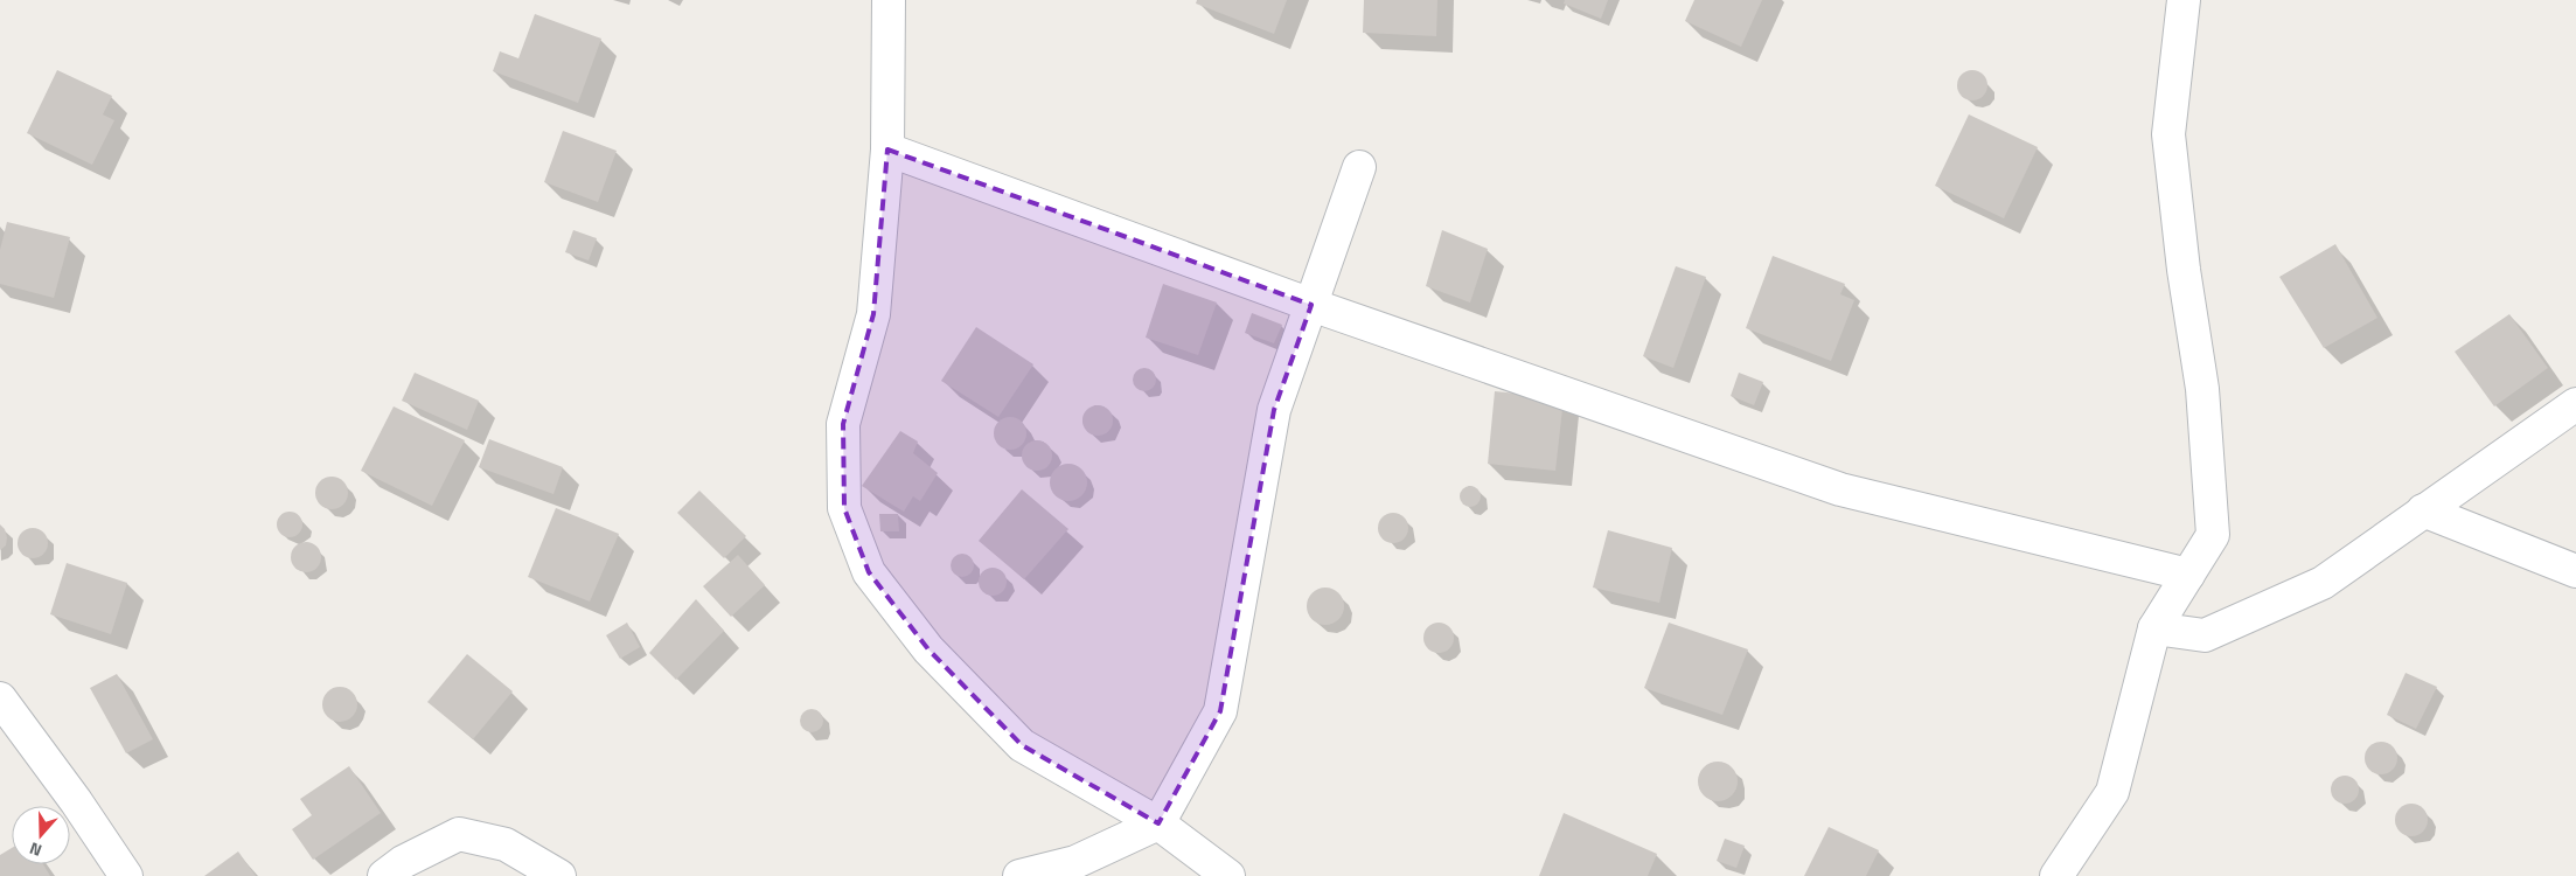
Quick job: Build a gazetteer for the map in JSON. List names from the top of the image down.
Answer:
{
  "north": "bottom"
}
